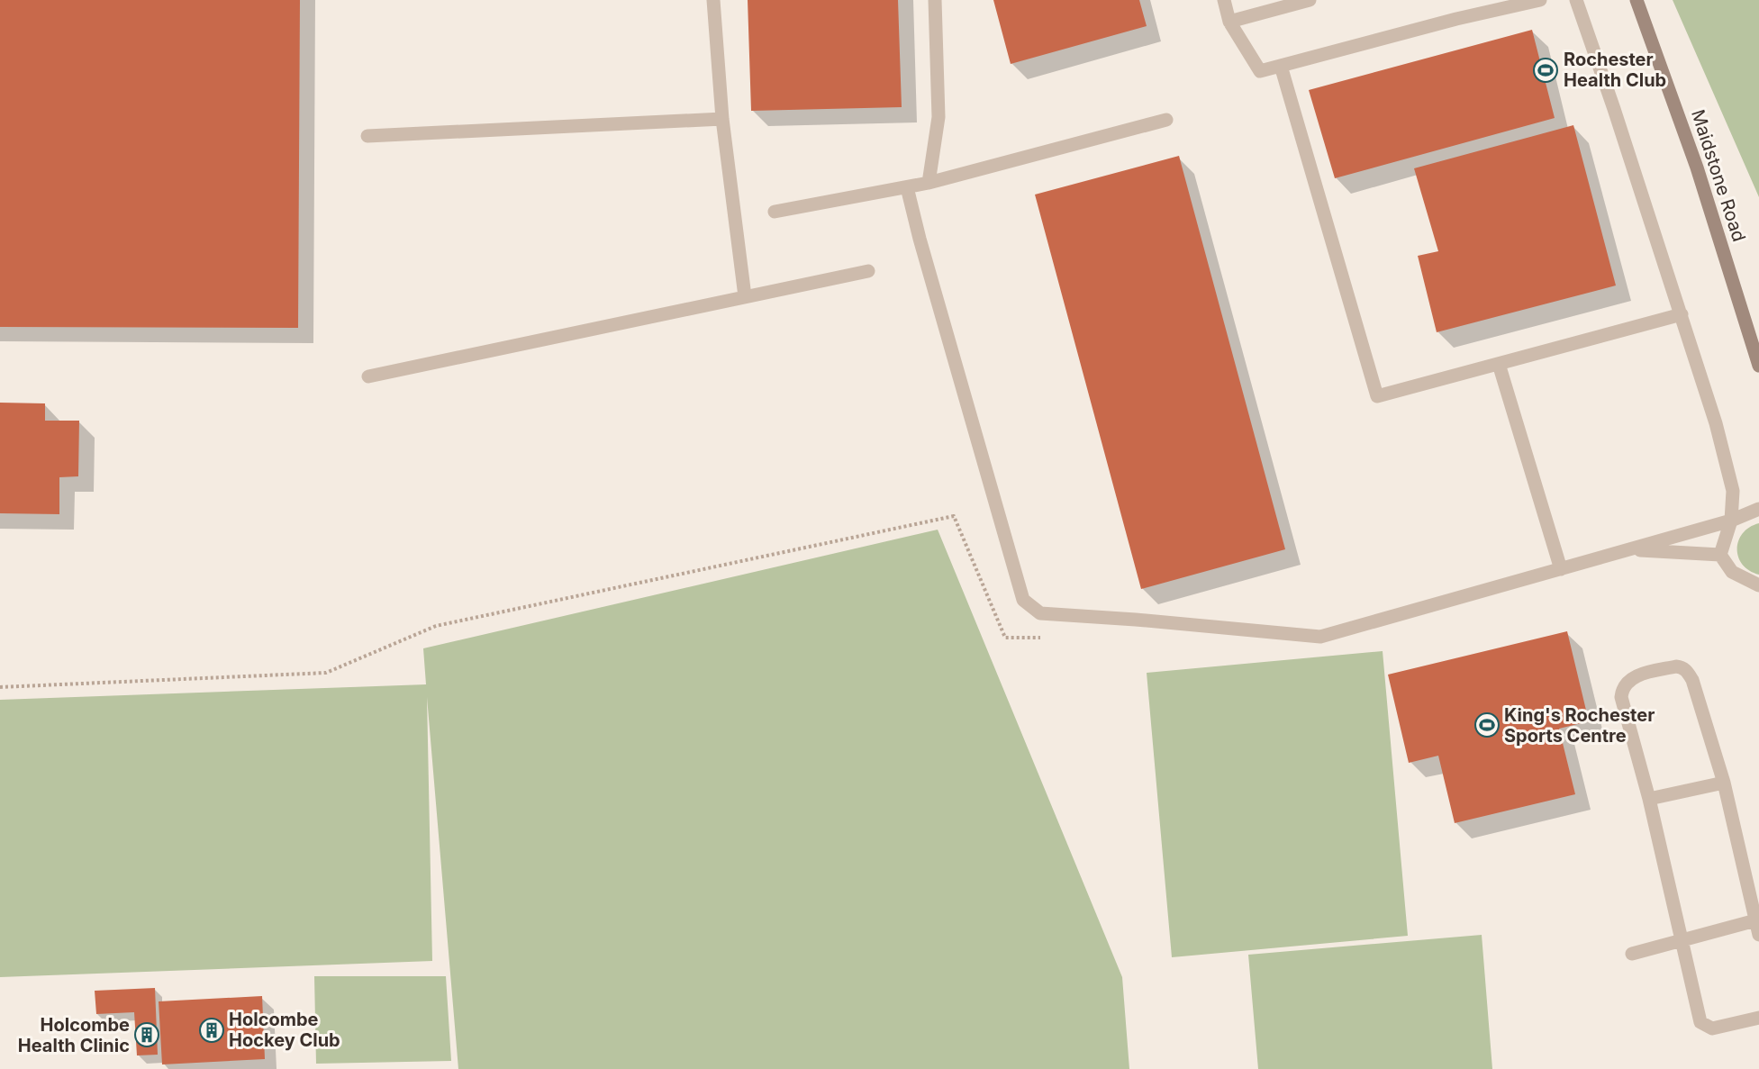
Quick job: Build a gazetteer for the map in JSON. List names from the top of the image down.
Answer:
{
  "streets": {
    "main road": ["Maidstone Road"]
  },
  "places": {
    "sports": ["Rochester Health Club", "King's Rochester Sports Centre"],
    "building": ["Holcombe Hockey Club", "Holcombe Health Clinic"]
  }
}
